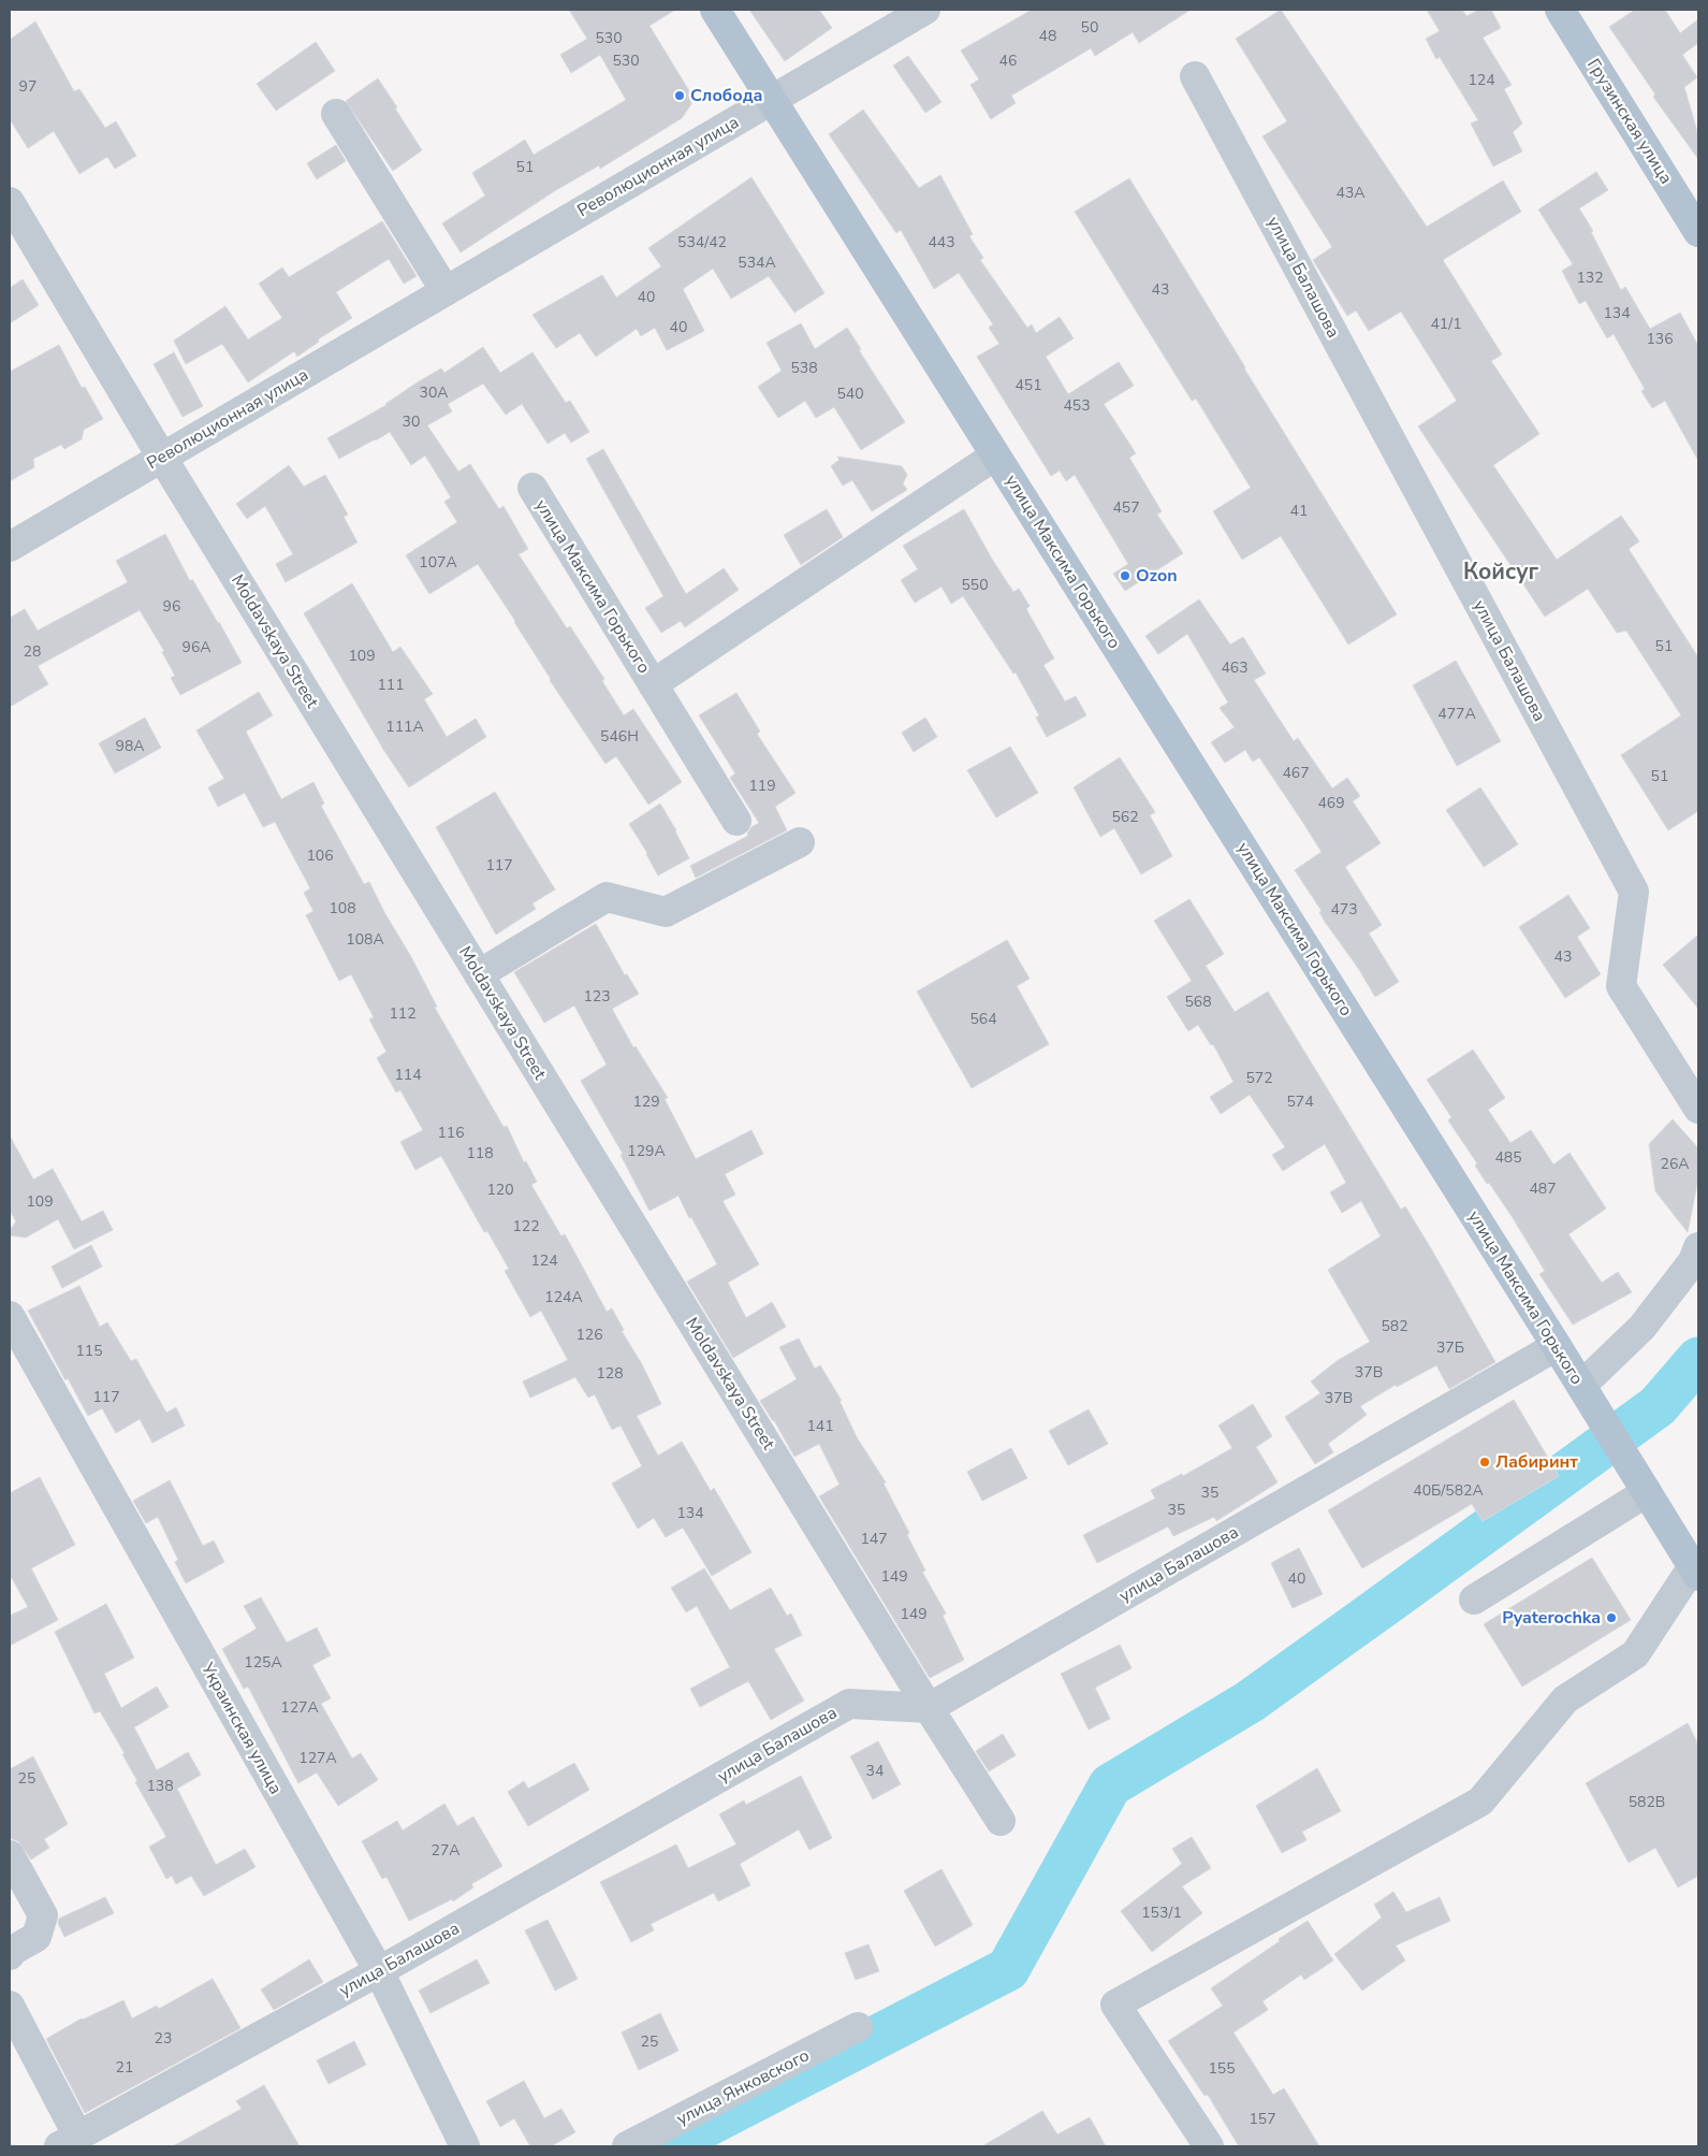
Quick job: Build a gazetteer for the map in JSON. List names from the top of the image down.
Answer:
{
  "streets": {
    "main road": ["Грузинская улица", "улица Максима Горького"],
    "street": [
      "Революционная улица",
      "улица Балашова",
      "Moldavskaya Street",
      "Украинская улица",
      "улица Янковского"
    ]
  },
  "crossings": [
    ["Революционная улица", "улица Максима Горького"],
    ["Революционная улица", "Moldavskaya Street"],
    ["улица Балашова", "улица Максима Горького"],
    ["улица Балашова", "Moldavskaya Street"],
    ["улица Балашова", "Украинская улица"]
  ],
  "districts": ["Койсуг"],
  "places": [
    "Слобода",
    "Ozon",
    "Лабиринт",
    "Pyaterochka"
  ],
  "house_numbers": [
    "50",
    "48",
    "530",
    "530",
    "46",
    "124",
    "97",
    "51",
    "43А",
    "534/42",
    "443",
    "534А",
    "132",
    "43",
    "40",
    "134",
    "41/1",
    "40",
    "136",
    "538",
    "451",
    "30А",
    "540",
    "453",
    "30",
    "457",
    "41",
    "107А",
    "550",
    "96",
    "51",
    "96А",
    "28",
    "109",
    "463",
    "111",
    "477А",
    "111А",
    "546Н",
    "98А",
    "467",
    "51",
    "119",
    "469",
    "562",
    "106",
    "117",
    "108",
    "473",
    "108А",
    "43",
    "123",
    "568",
    "112",
    "564",
    "114",
    "572",
    "129",
    "574",
    "116",
    "129А",
    "118",
    "485",
    "26А",
    "487",
    "120",
    "109",
    "122",
    "124",
    "124А",
    "582",
    "126",
    "37Б",
    "115",
    "37В",
    "128",
    "117",
    "37В",
    "141",
    "40Б/582А",
    "35",
    "35",
    "134",
    "147",
    "149",
    "40",
    "149",
    "125А",
    "127А",
    "127А",
    "34",
    "25",
    "138",
    "582В",
    "27А",
    "153/1",
    "23",
    "25",
    "21",
    "155",
    "157"
  ]
}
